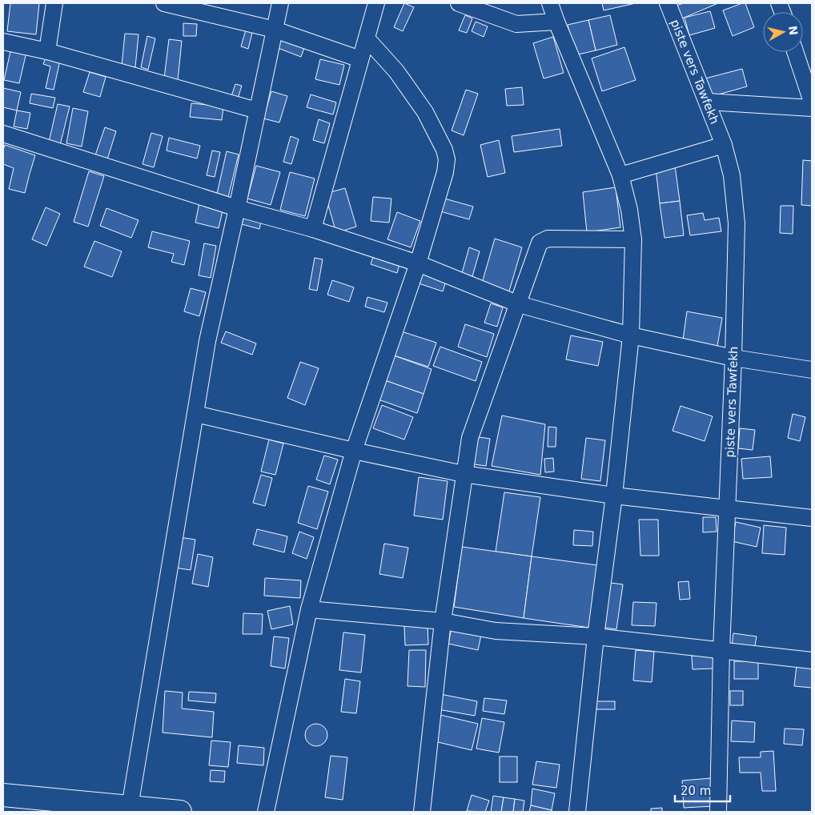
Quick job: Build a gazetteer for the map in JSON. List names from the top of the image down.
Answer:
{
  "streets": {
    "street": ["piste vers Tawfekh"]
  },
  "scale_bar": "20 m",
  "north": "right"
}
